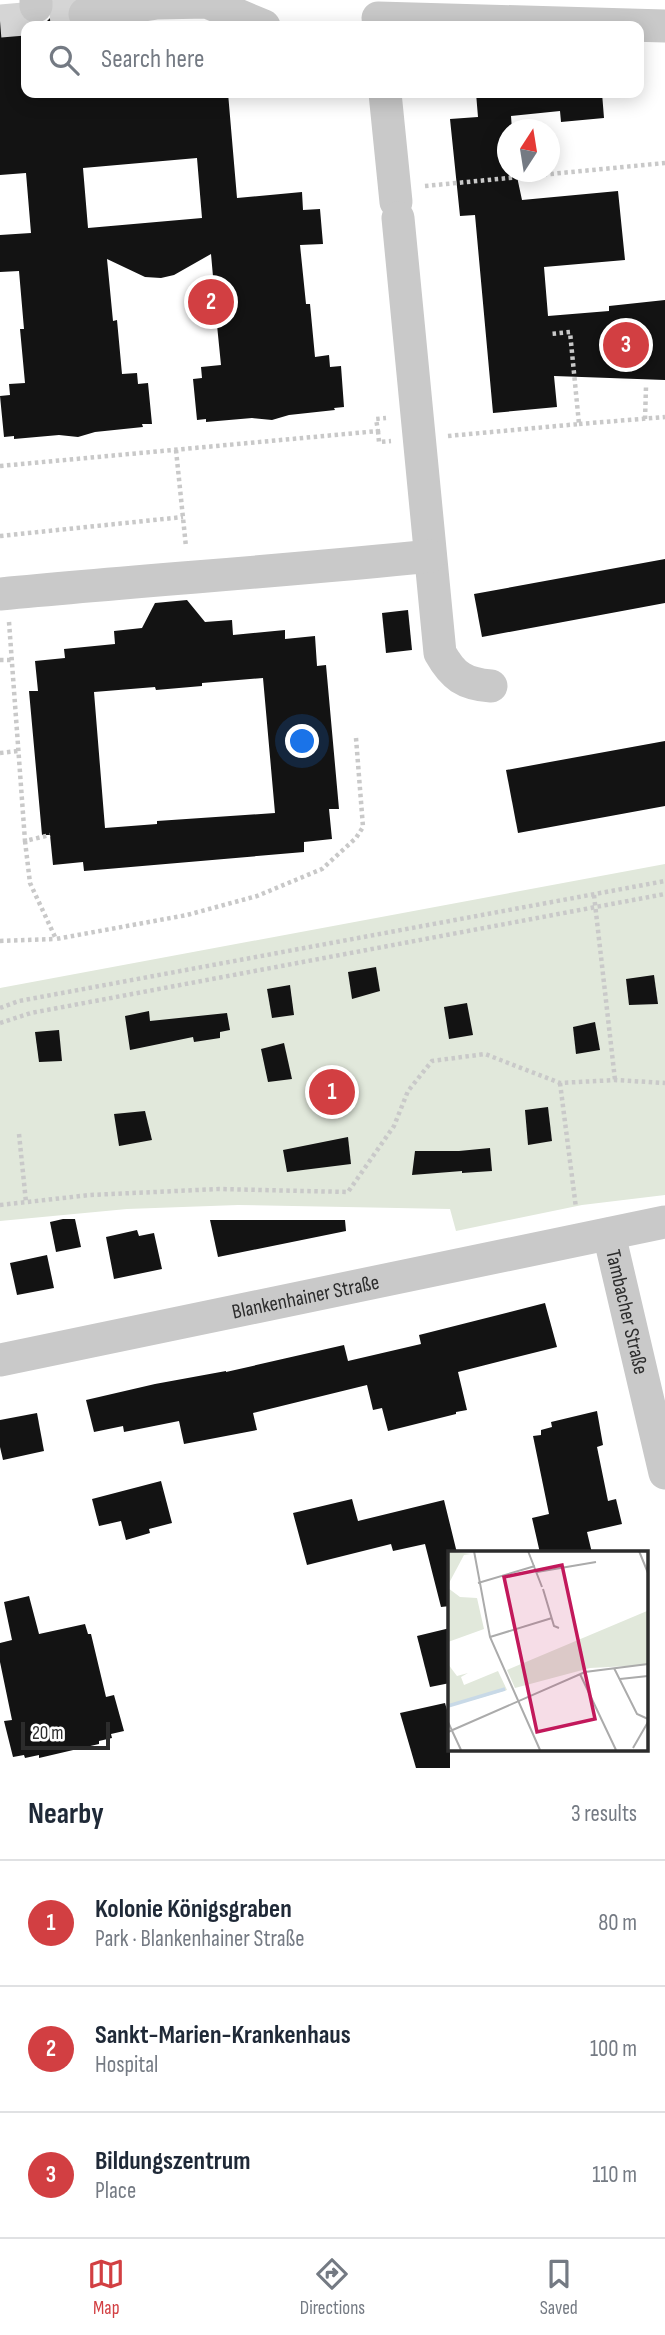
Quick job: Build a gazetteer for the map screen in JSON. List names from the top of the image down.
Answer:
{
  "streets": {
    "street": ["Blankenhainer Straße", "Tambacher Straße"]
  },
  "crossings": [
    ["Blankenhainer Straße", "Tambacher Straße"]
  ],
  "scale_bar": "20 m",
  "north": "top",
  "page": {
    "search": "Search here",
    "pins": ["2", "3", "1"],
    "scale": "20 m",
    "heading": ["Nearby", "3 results"],
    "list": [
      {
        "mark": "1",
        "name": "Kolonie Königsgraben",
        "note": "Park · Blankenhainer Straße",
        "value": "80 m"
      },
      {
        "mark": "2",
        "name": "Sankt-Marien-Krankenhaus",
        "note": "Hospital",
        "value": "100 m"
      },
      {
        "mark": "3",
        "name": "Bildungszentrum",
        "note": "Place",
        "value": "110 m"
      }
    ],
    "nav": ["Map", "Directions", "Saved"]
  }
}
